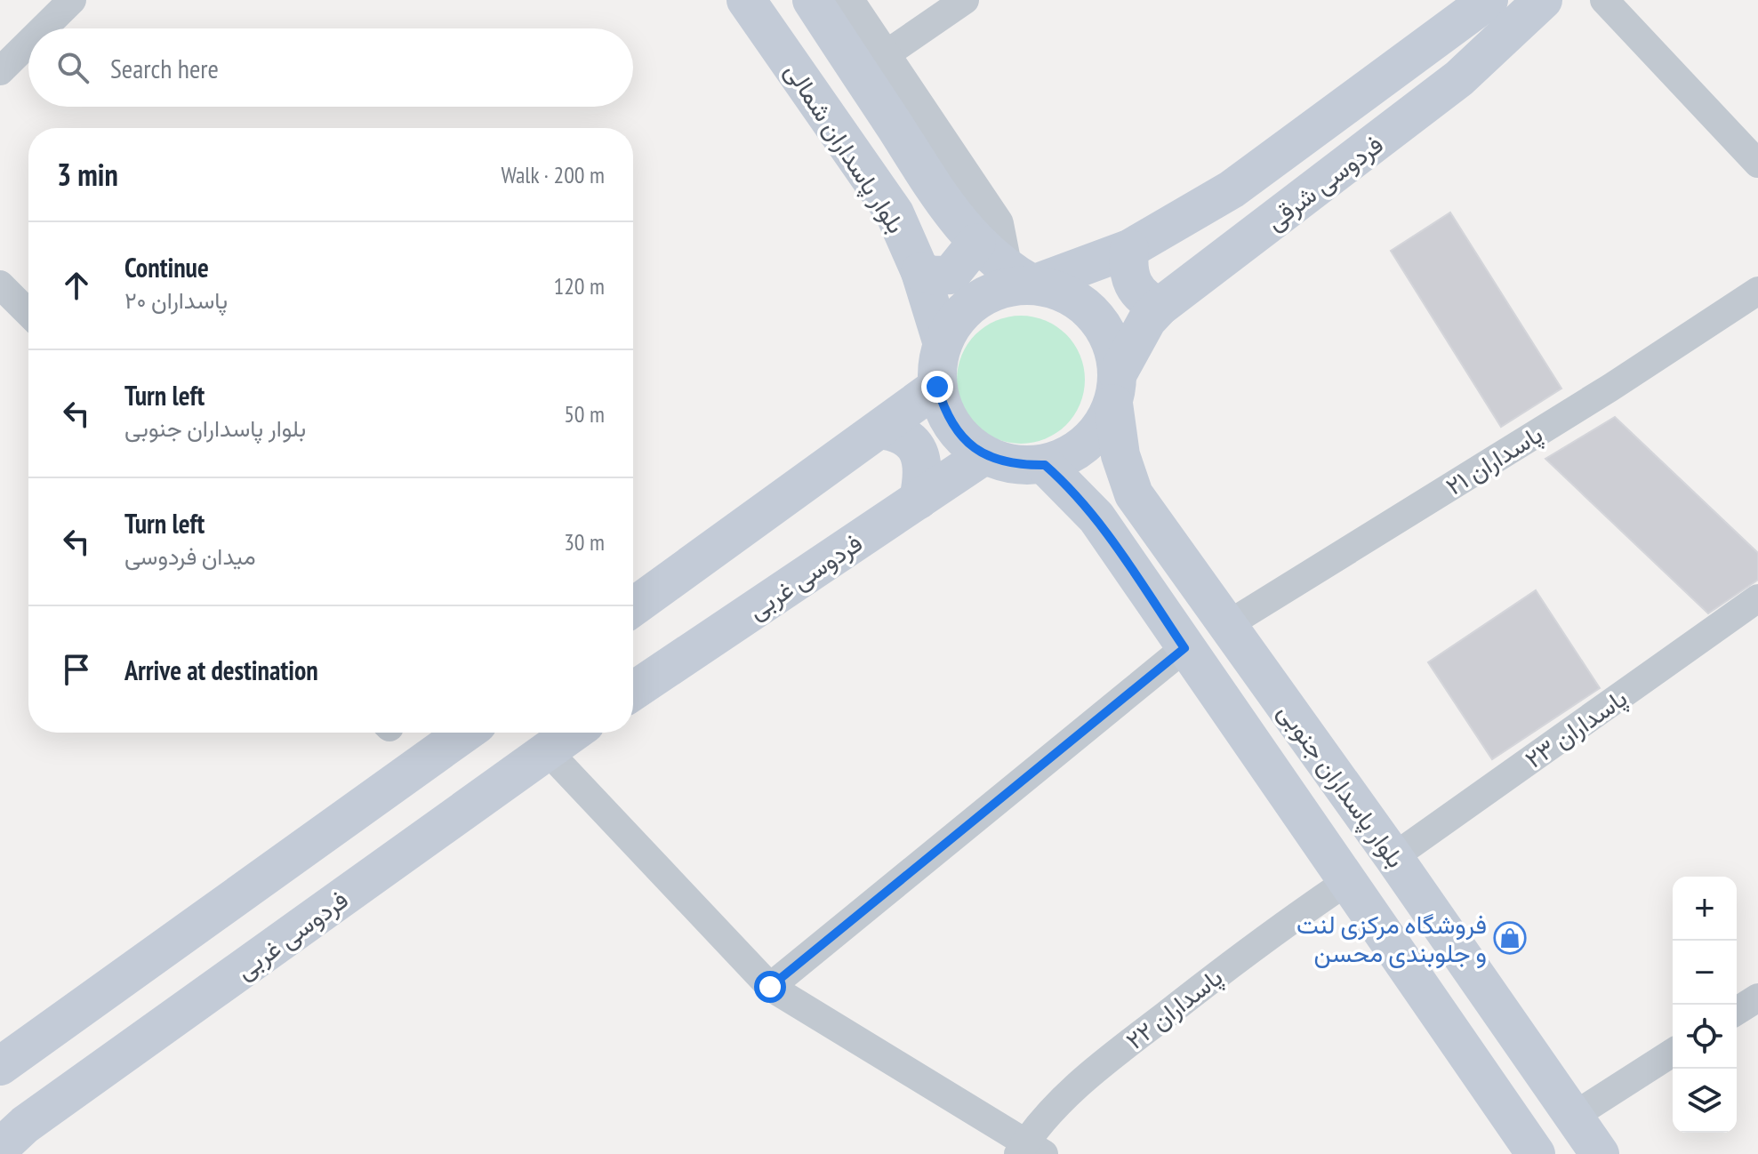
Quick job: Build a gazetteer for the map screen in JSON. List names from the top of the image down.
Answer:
{
  "streets": {
    "main road": [
      "بلوار پاسداران شمالی",
      "فردوسی شرقی",
      "فردوسی غربی",
      "بلوار پاسداران جنوبی"
    ],
    "street": ["پاسداران ۲۱", "پاسداران ۲۳", "پاسداران ۲۲"]
  },
  "crossings": [
    ["بلوار پاسداران شمالی", "فردوسی شرقی"],
    ["بلوار پاسداران شمالی", "فردوسی غربی"],
    ["بلوار پاسداران شمالی", "بلوار پاسداران جنوبی"],
    ["فردوسی شرقی", "فردوسی غربی"],
    ["فردوسی شرقی", "بلوار پاسداران جنوبی"],
    ["پاسداران ۲۱", "بلوار پاسداران جنوبی"],
    ["فردوسی غربی", "بلوار پاسداران جنوبی"],
    ["پاسداران ۲۳", "بلوار پاسداران جنوبی"],
    ["بلوار پاسداران جنوبی", "پاسداران ۲۲"]
  ],
  "places": {
    "shop": ["فروشگاه مرکزی لنت و جلوبندی محسن"]
  },
  "page": {
    "search": "Search here",
    "heading": ["3 min", "Walk · 200 m"],
    "list": [
      ["Continue", "پاسداران ۲۰", "120 m"],
      ["Turn left", "بلوار پاسداران جنوبی", "50 m"],
      ["Turn left", "میدان فردوسی", "30 m"],
      "Arrive at destination"
    ],
    "map_buttons": ["+", "−"]
  }
}
